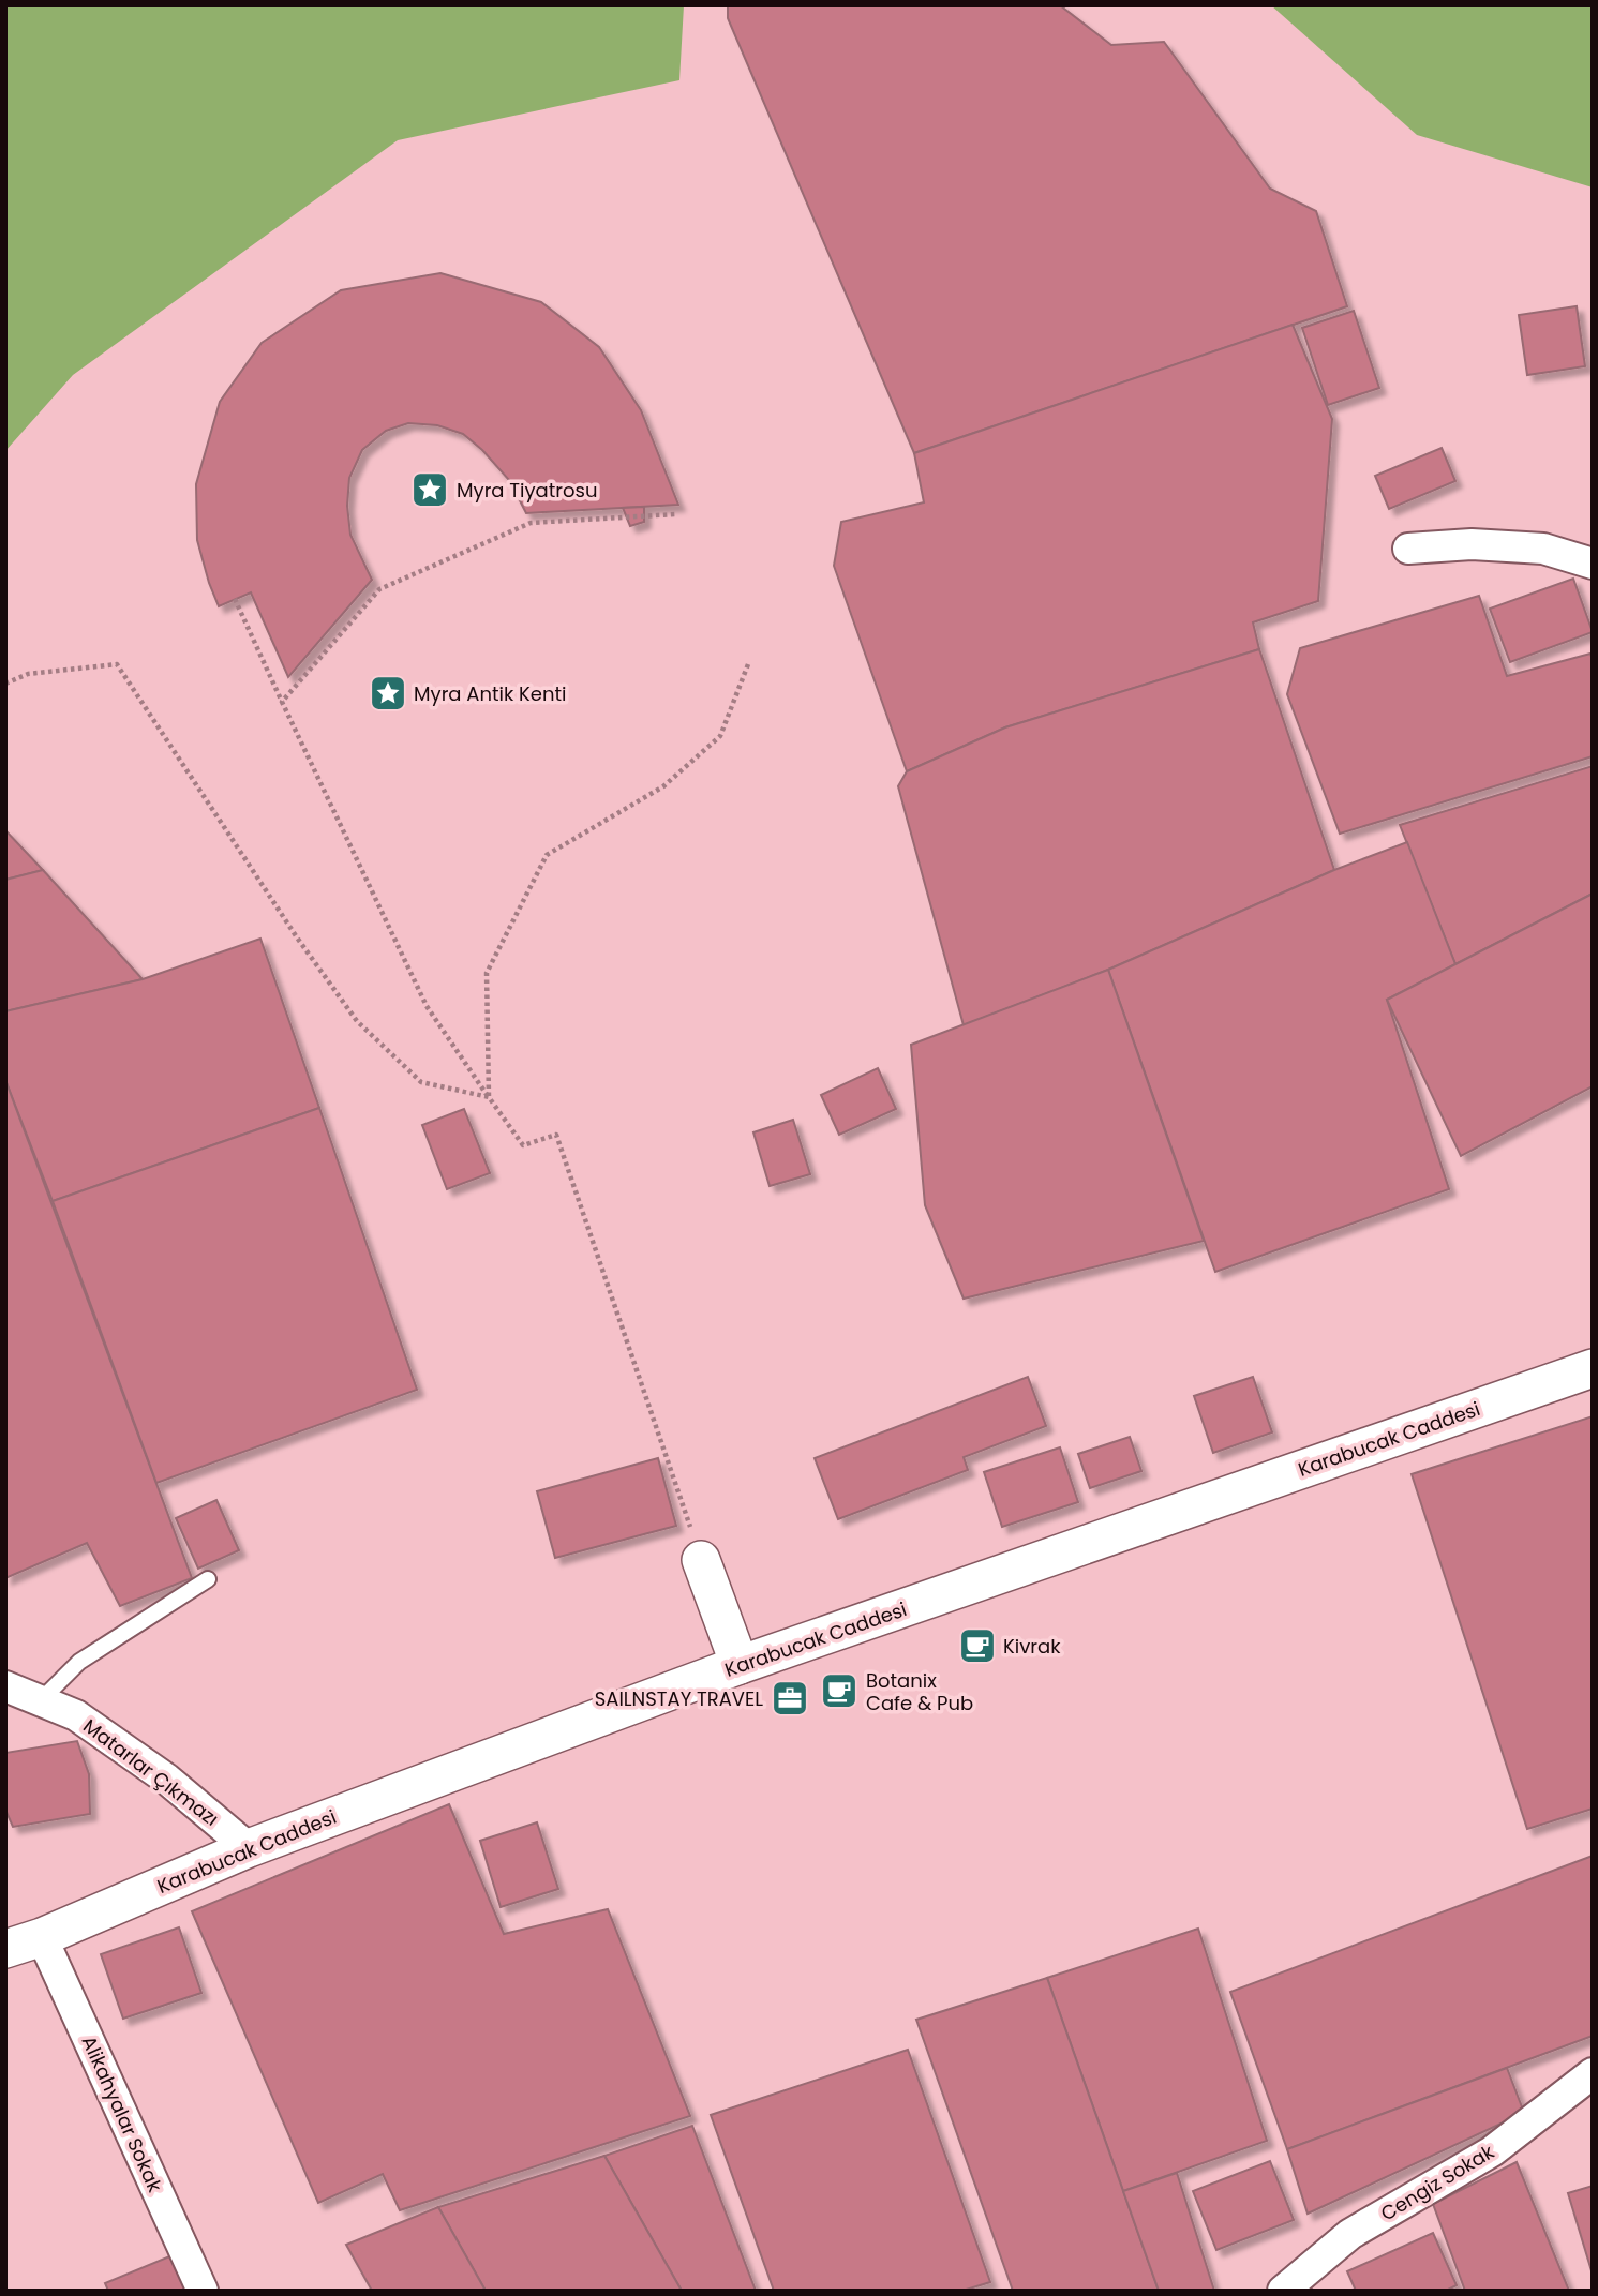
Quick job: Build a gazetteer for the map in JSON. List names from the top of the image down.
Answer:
{
  "streets": {
    "street": [
      "Karabucak Caddesi",
      "Matarlar Çıkmazı",
      "Alikahyalar Sokak",
      "Cengiz Sokak"
    ]
  },
  "crossings": [
    ["Karabucak Caddesi", "Matarlar Çıkmazı"],
    ["Karabucak Caddesi", "Alikahyalar Sokak"]
  ],
  "places": {
    "place": ["Myra Tiyatrosu", "Myra Antik Kenti"],
    "cafe": ["Kivrak", "Botanix Cafe & Pub"],
    "office": ["SAILNSTAY TRAVEL"]
  }
}
